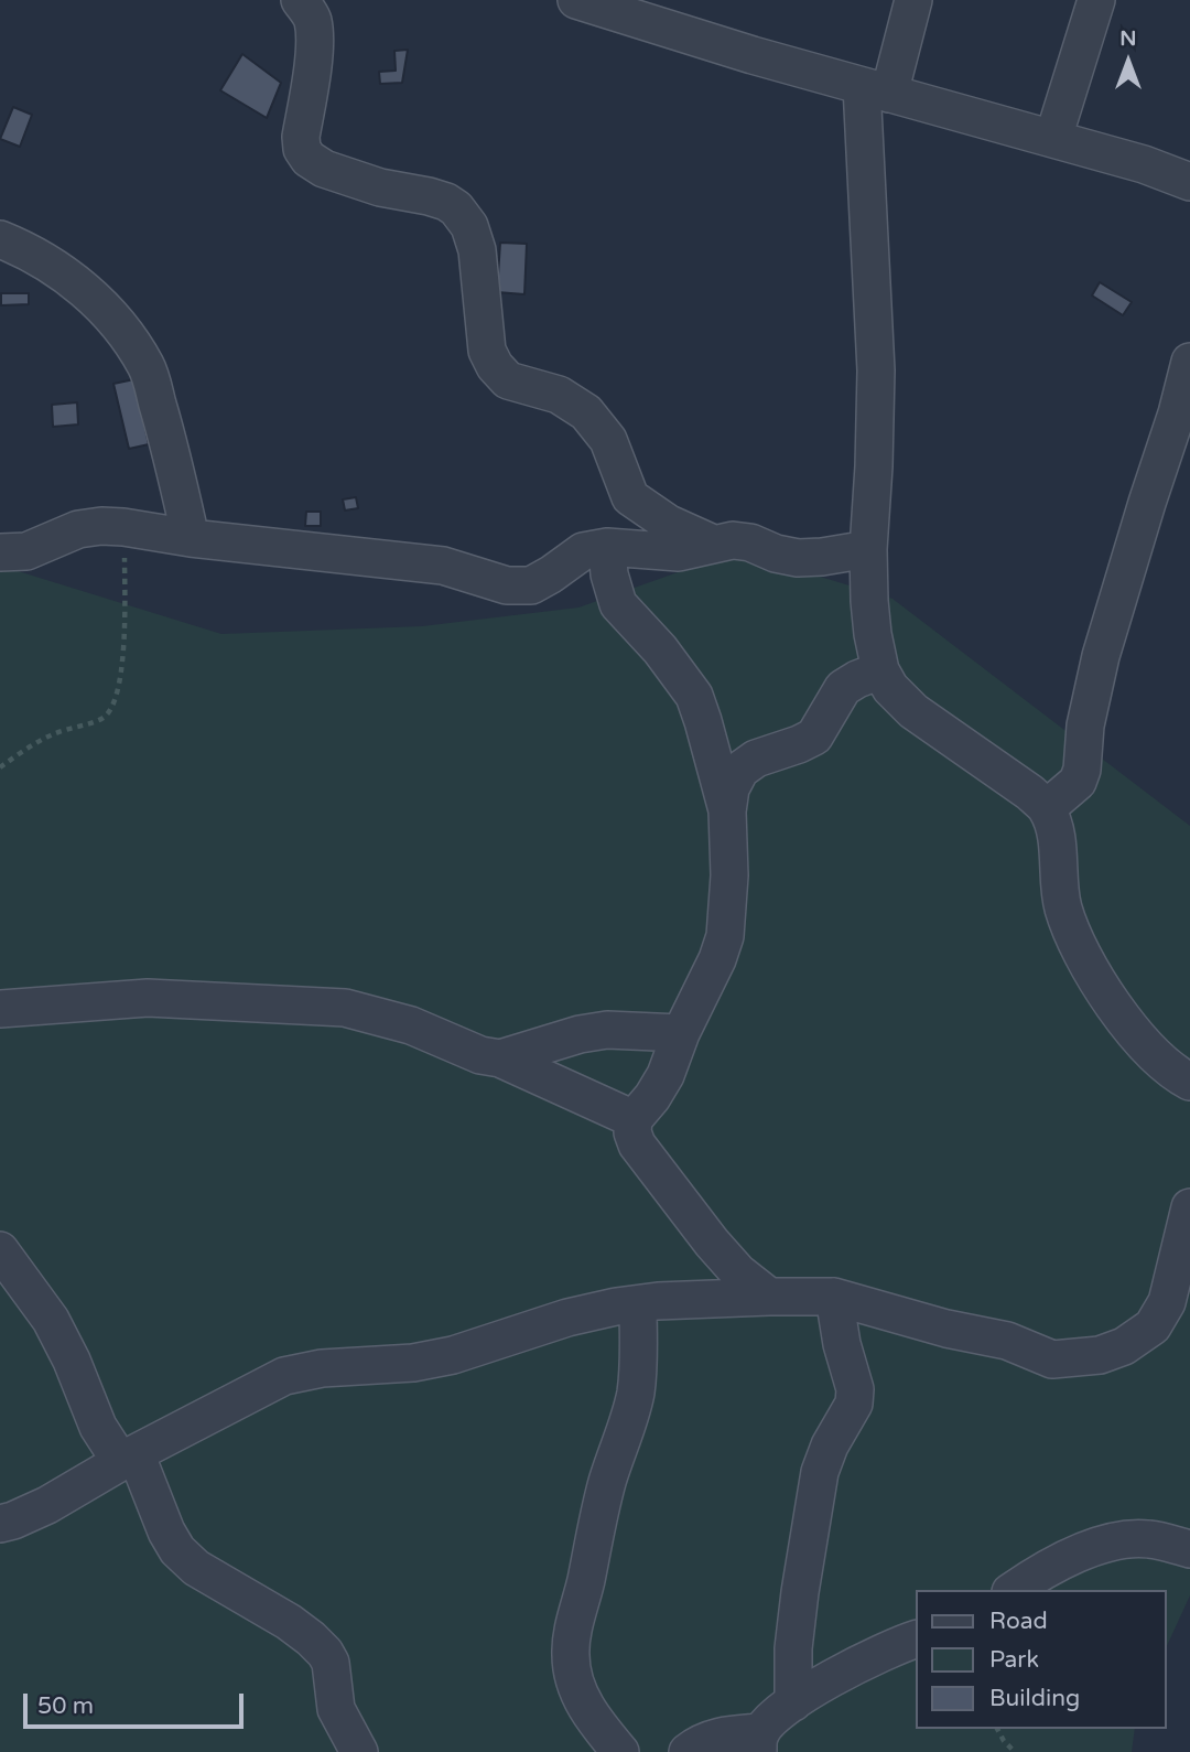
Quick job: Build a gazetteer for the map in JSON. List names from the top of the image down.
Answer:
{
  "legend": ["Road", "Park", "Building"],
  "scale_bar": "50 m",
  "north": "top"
}
